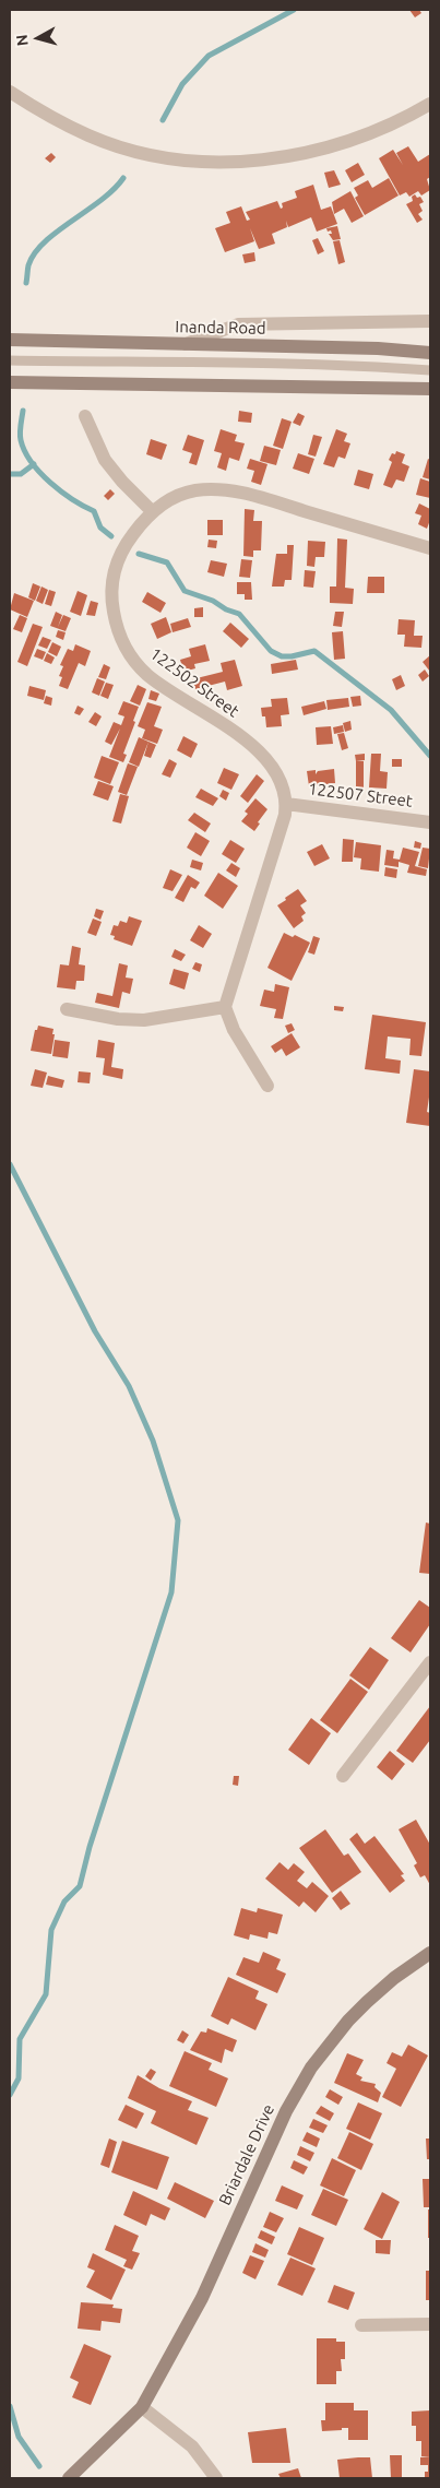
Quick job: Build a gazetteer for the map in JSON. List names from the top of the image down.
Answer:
{
  "streets": {
    "street": [
      "Inanda Road",
      "122502 Street",
      "122507 Street",
      "Briardale Drive"
    ]
  },
  "crossings": [
    ["122502 Street", "122507 Street"]
  ],
  "north": "left"
}
